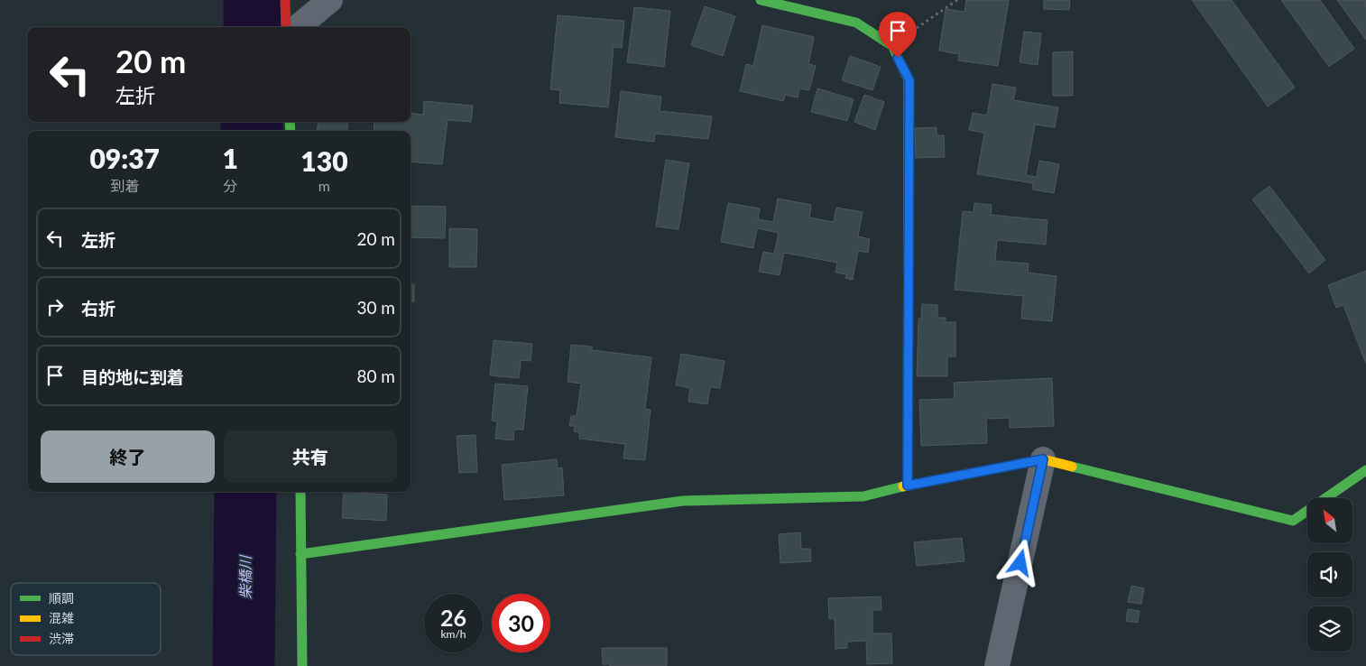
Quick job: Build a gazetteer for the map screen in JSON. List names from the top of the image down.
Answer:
{
  "water": ["柴橋川"],
  "legend": ["順調", "混雑", "渋滞"],
  "north": "top left",
  "page": {
    "turn": ["20 m", "左折"],
    "eta": [
      "09:37",
      "到着",
      "1",
      "分",
      "130",
      "m"
    ],
    "list": [
      {
        "name": "左折",
        "value": "20 m"
      },
      {
        "name": "右折",
        "value": "30 m"
      },
      {
        "name": "目的地に到着",
        "value": "80 m"
      }
    ],
    "buttons": ["終了", "共有"],
    "speed": "26 km/h",
    "limit": "30"
  }
}
